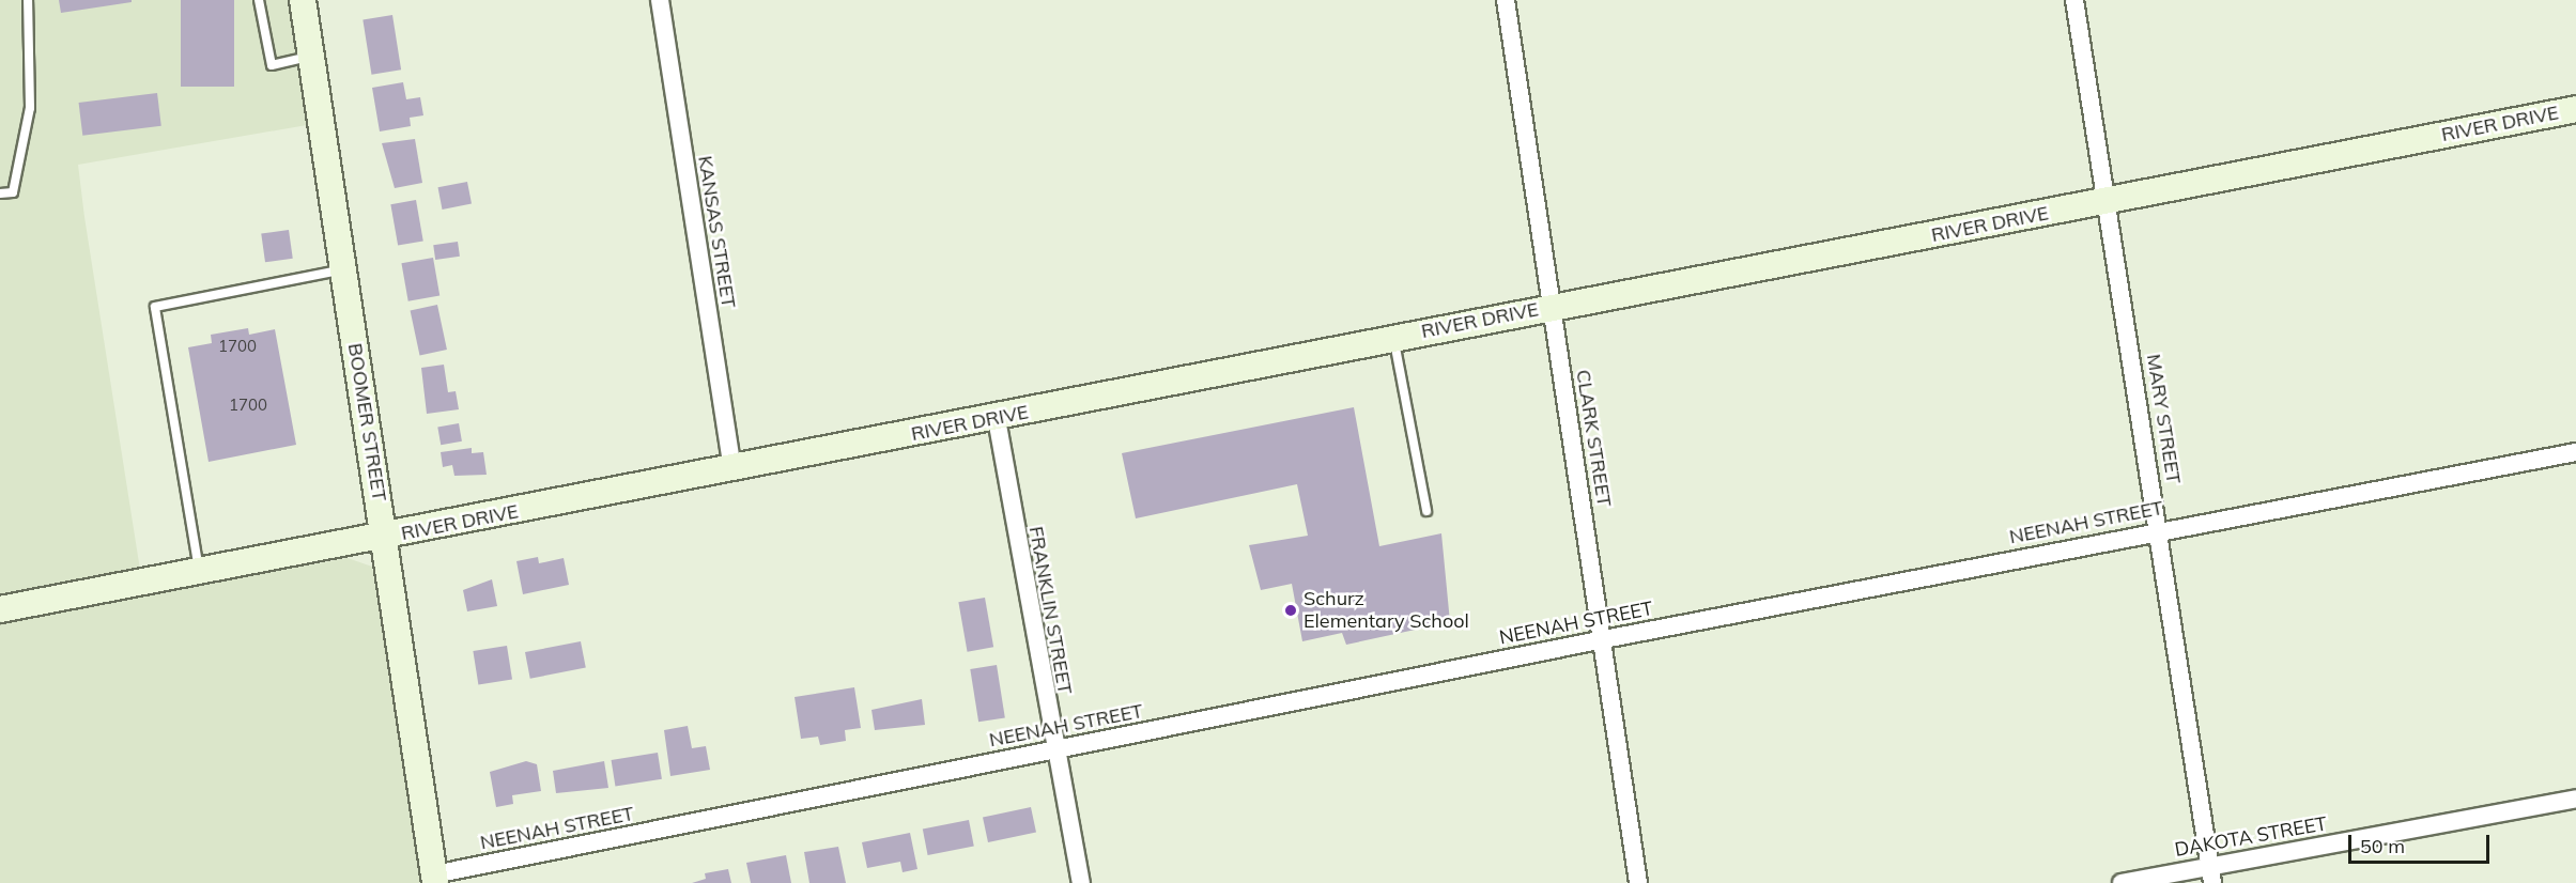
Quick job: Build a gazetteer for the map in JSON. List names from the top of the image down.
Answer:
{
  "streets": {
    "street": [
      "RIVER DRIVE",
      "KANSAS STREET",
      "MARY STREET",
      "BOOMER STREET",
      "CLARK STREET",
      "NEENAH STREET",
      "FRANKLIN STREET",
      "DAKOTA STREET"
    ]
  },
  "crossings": [
    ["RIVER DRIVE", "KANSAS STREET"],
    ["RIVER DRIVE", "MARY STREET"],
    ["RIVER DRIVE", "BOOMER STREET"],
    ["RIVER DRIVE", "CLARK STREET"],
    ["RIVER DRIVE", "FRANKLIN STREET"],
    ["MARY STREET", "NEENAH STREET"],
    ["MARY STREET", "DAKOTA STREET"],
    ["BOOMER STREET", "NEENAH STREET"],
    ["CLARK STREET", "NEENAH STREET"],
    ["NEENAH STREET", "FRANKLIN STREET"]
  ],
  "places": ["Schurz Elementary School"],
  "house_numbers": ["1700", "1700"],
  "scale_bar": "50 m"
}
